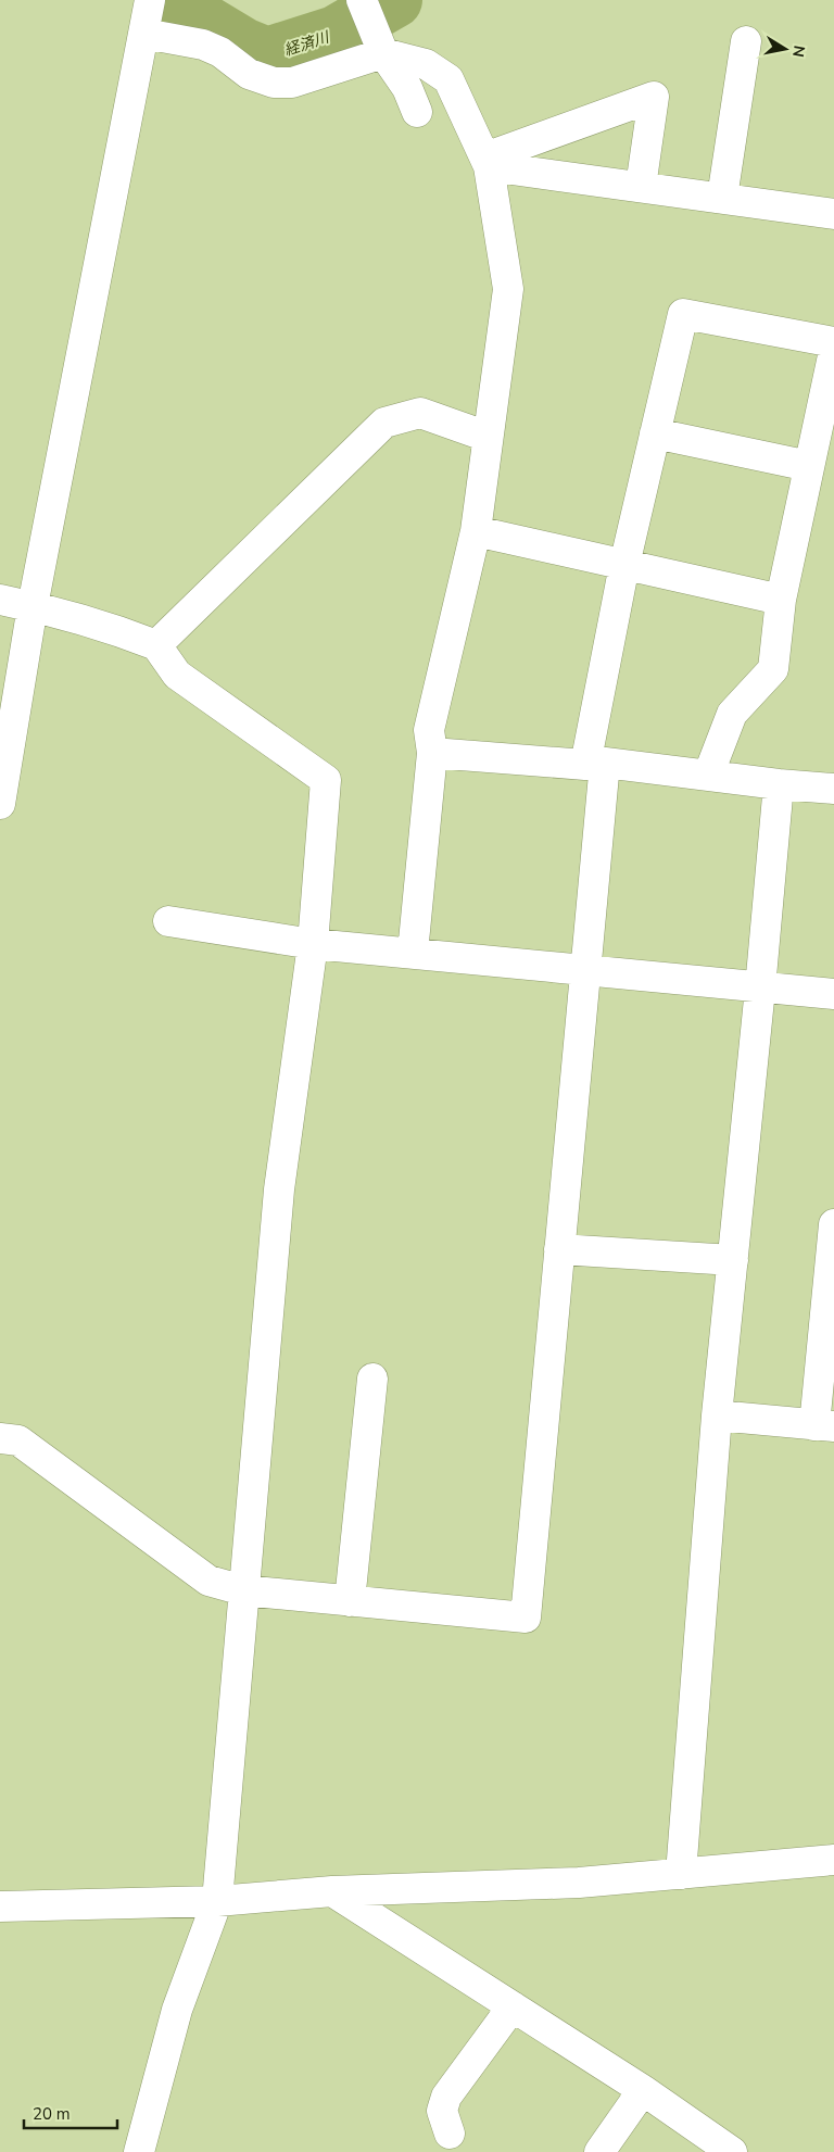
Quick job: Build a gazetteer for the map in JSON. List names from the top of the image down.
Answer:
{
  "water": ["経済川"],
  "scale_bar": "20 m",
  "north": "right"
}
